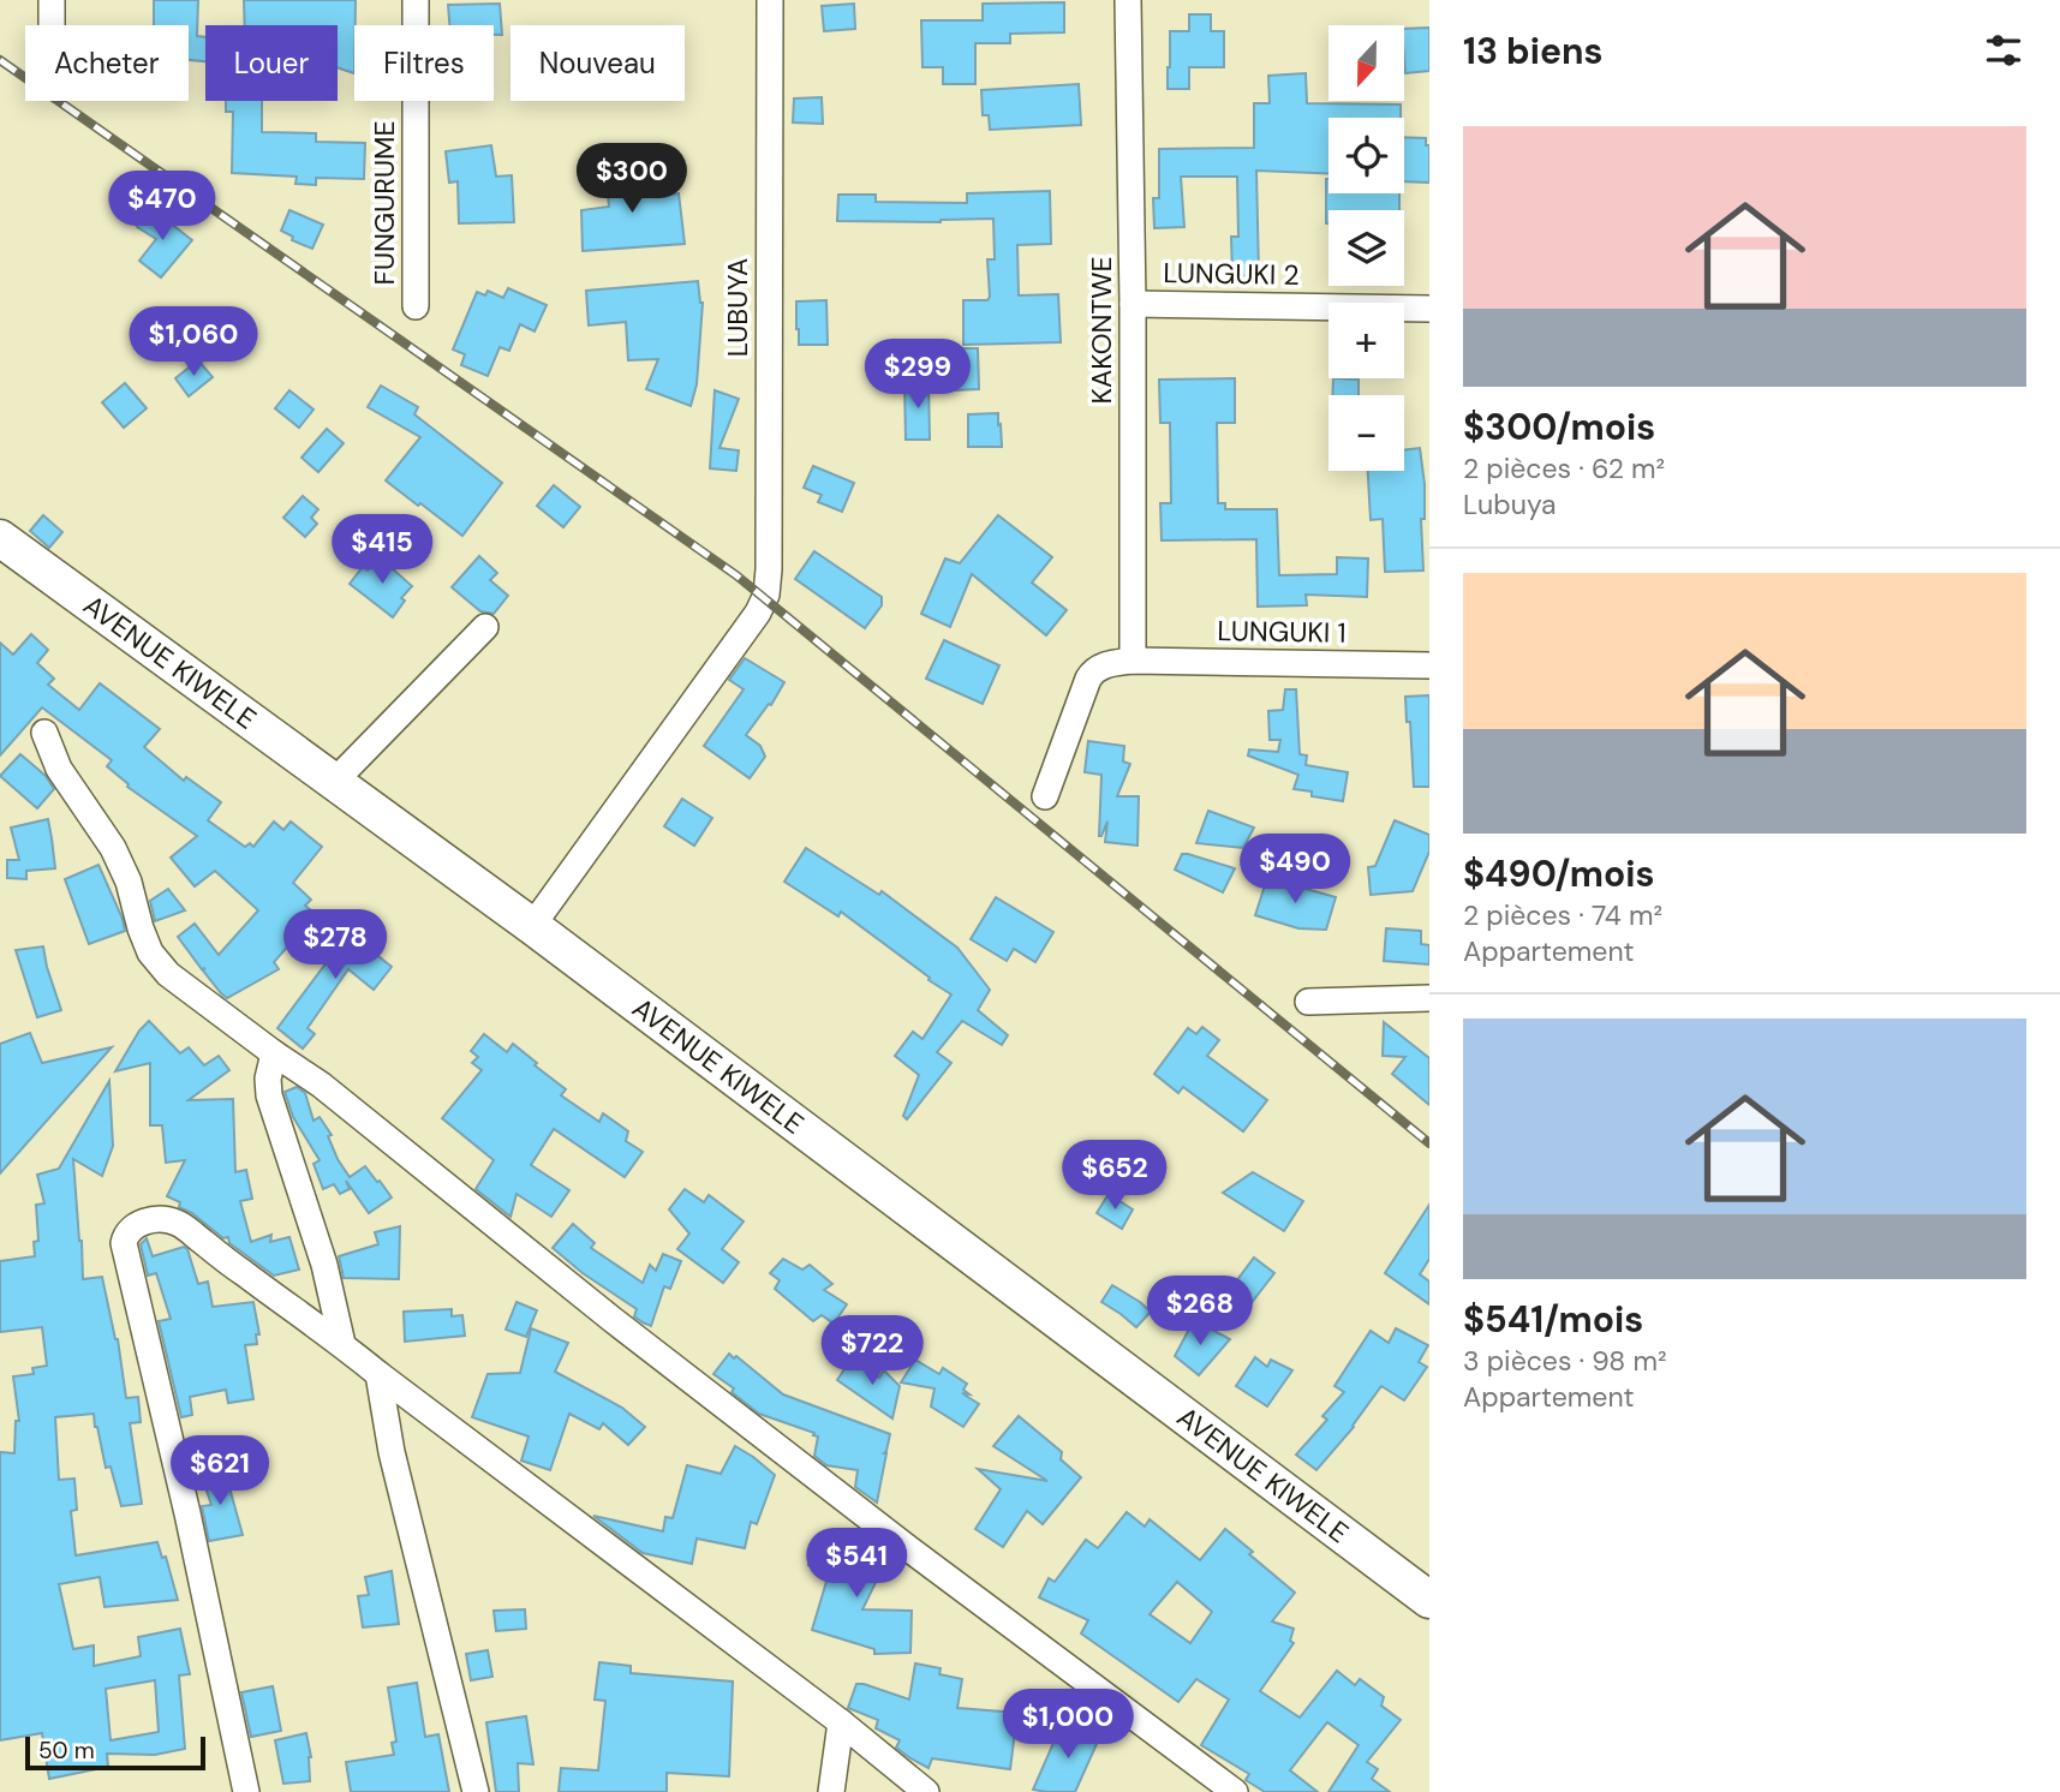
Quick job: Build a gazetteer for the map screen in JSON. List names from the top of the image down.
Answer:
{
  "streets": {
    "street": [
      "FUNGURUME",
      "LUNGUKI 2",
      "LUBUYA",
      "KAKONTWE",
      "LUNGUKI 1",
      "AVENUE KIWELE"
    ]
  },
  "crossings": [
    ["LUNGUKI 2", "KAKONTWE"],
    ["LUBUYA", "AVENUE KIWELE"],
    ["KAKONTWE", "LUNGUKI 1"]
  ],
  "scale_bar": "50 m",
  "north": "bottom",
  "page": {
    "heading": "13 biens",
    "map_buttons": ["+", "−"],
    "chip": [
      "Acheter",
      "Louer",
      "Filtres",
      "Nouveau"
    ],
    "list": [
      {
        "name": "$300/mois",
        "note": "2 pièces · 62 m² · Lubuya"
      },
      {
        "name": "$490/mois",
        "note": "2 pièces · 74 m² · Appartement"
      },
      {
        "name": "$541/mois",
        "note": "3 pièces · 98 m² · Appartement"
      }
    ],
    "price": [
      "$300",
      "$470",
      "$1,060",
      "$299",
      "$415",
      "$490",
      "$278",
      "$652",
      "$268",
      "$722",
      "$621",
      "$541",
      "$1,000"
    ],
    "scale": "50 m"
  }
}
